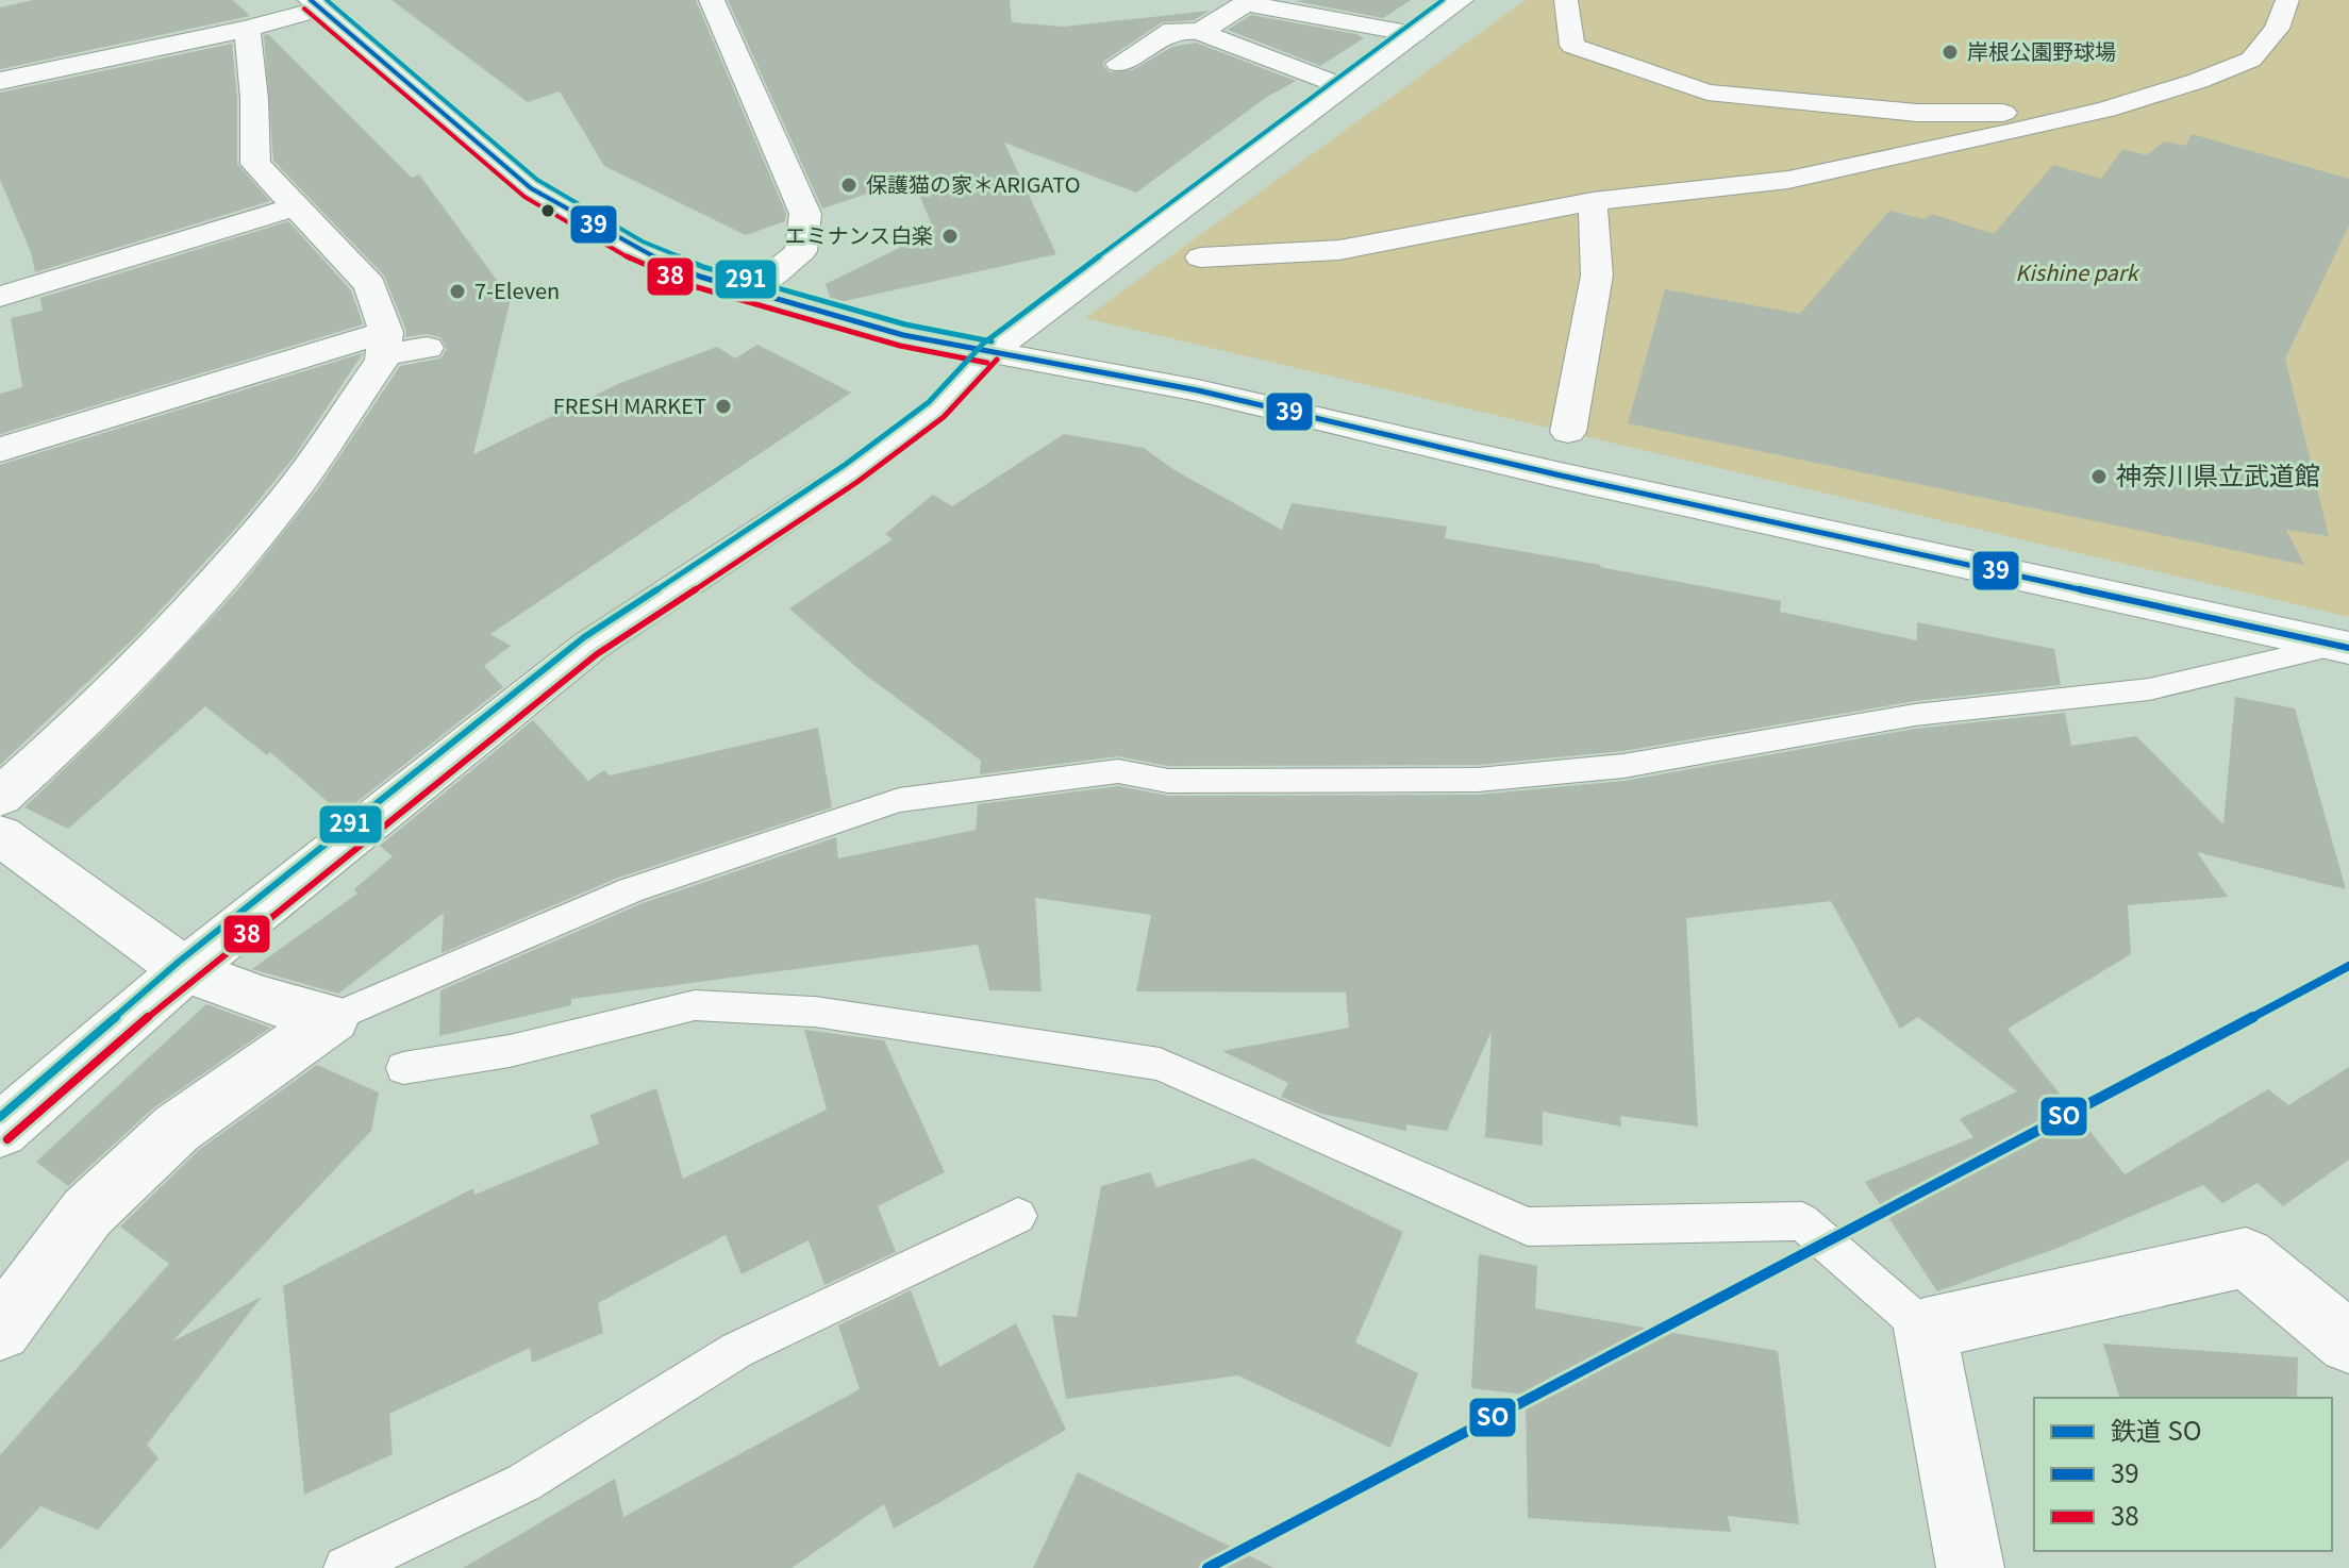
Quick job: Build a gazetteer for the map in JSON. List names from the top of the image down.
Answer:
{
  "parks": ["Kishine park"],
  "places": [
    "岸根公園野球場",
    "保護猫の家＊ARIGATO",
    "エミナンス白楽",
    "7-Eleven",
    "FRESH MARKET",
    "神奈川県立武道館"
  ],
  "lines": [
    "transit line 39",
    "transit line 291",
    "transit line 38",
    "rail line SO"
  ],
  "legend": ["鉄道 SO", "39", "38"]
}
